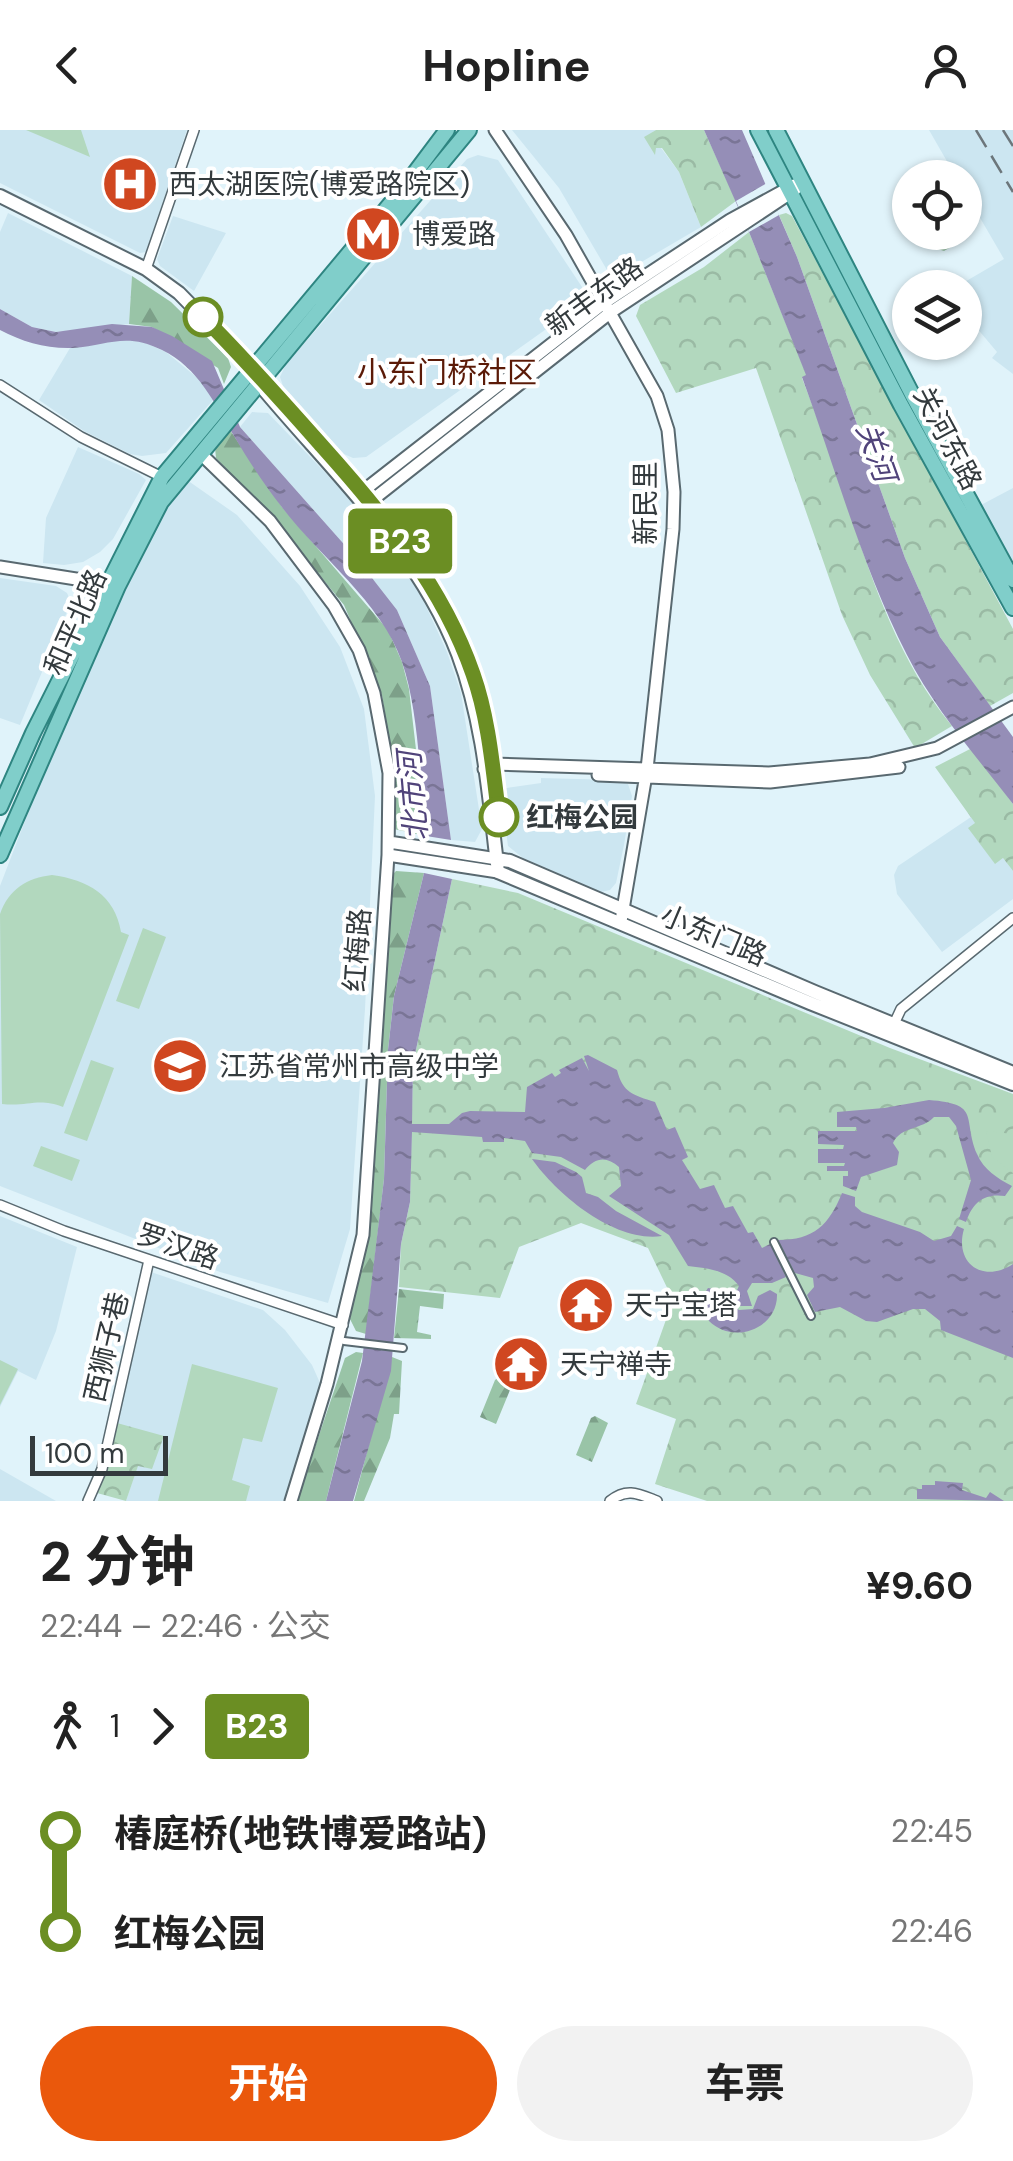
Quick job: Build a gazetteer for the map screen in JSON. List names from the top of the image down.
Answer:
{
  "streets": {
    "main road": ["关河东路", "和平北路", "小东门路"],
    "street": [
      "新丰东路",
      "新民里",
      "红梅路",
      "罗汉路",
      "西狮子巷"
    ]
  },
  "crossings": [
    ["新丰东路", "关河东路"],
    ["新丰东路", "新民里"],
    ["新民里", "小东门路"],
    ["和平北路", "红梅路"],
    ["小东门路", "红梅路"],
    ["红梅路", "罗汉路"],
    ["罗汉路", "西狮子巷"]
  ],
  "districts": ["小东门桥社区"],
  "water": ["关河", "北市河"],
  "places": {
    "hospital": ["西太湖医院(博爱路院区)"],
    "metro station": ["博爱路"],
    "other": ["红梅公园"],
    "school or university": ["江苏省常州市高级中学"],
    "temple": ["天宁宝塔", "天宁禅寺"]
  },
  "lines": ["bus line B23"],
  "scale_bar": "100 m",
  "page": {
    "header": "Hopline",
    "on_map": "B23",
    "scale": "100 m",
    "heading": ["2 分钟", "22:44 – 22:46 · 公交", "¥9.60"],
    "legs": ["1", "B23"],
    "list": [
      {
        "name": "椿庭桥(地铁博爱路站)",
        "value": "22:45"
      },
      {
        "name": "红梅公园",
        "value": "22:46"
      }
    ],
    "buttons": ["开始", "车票"]
  }
}
